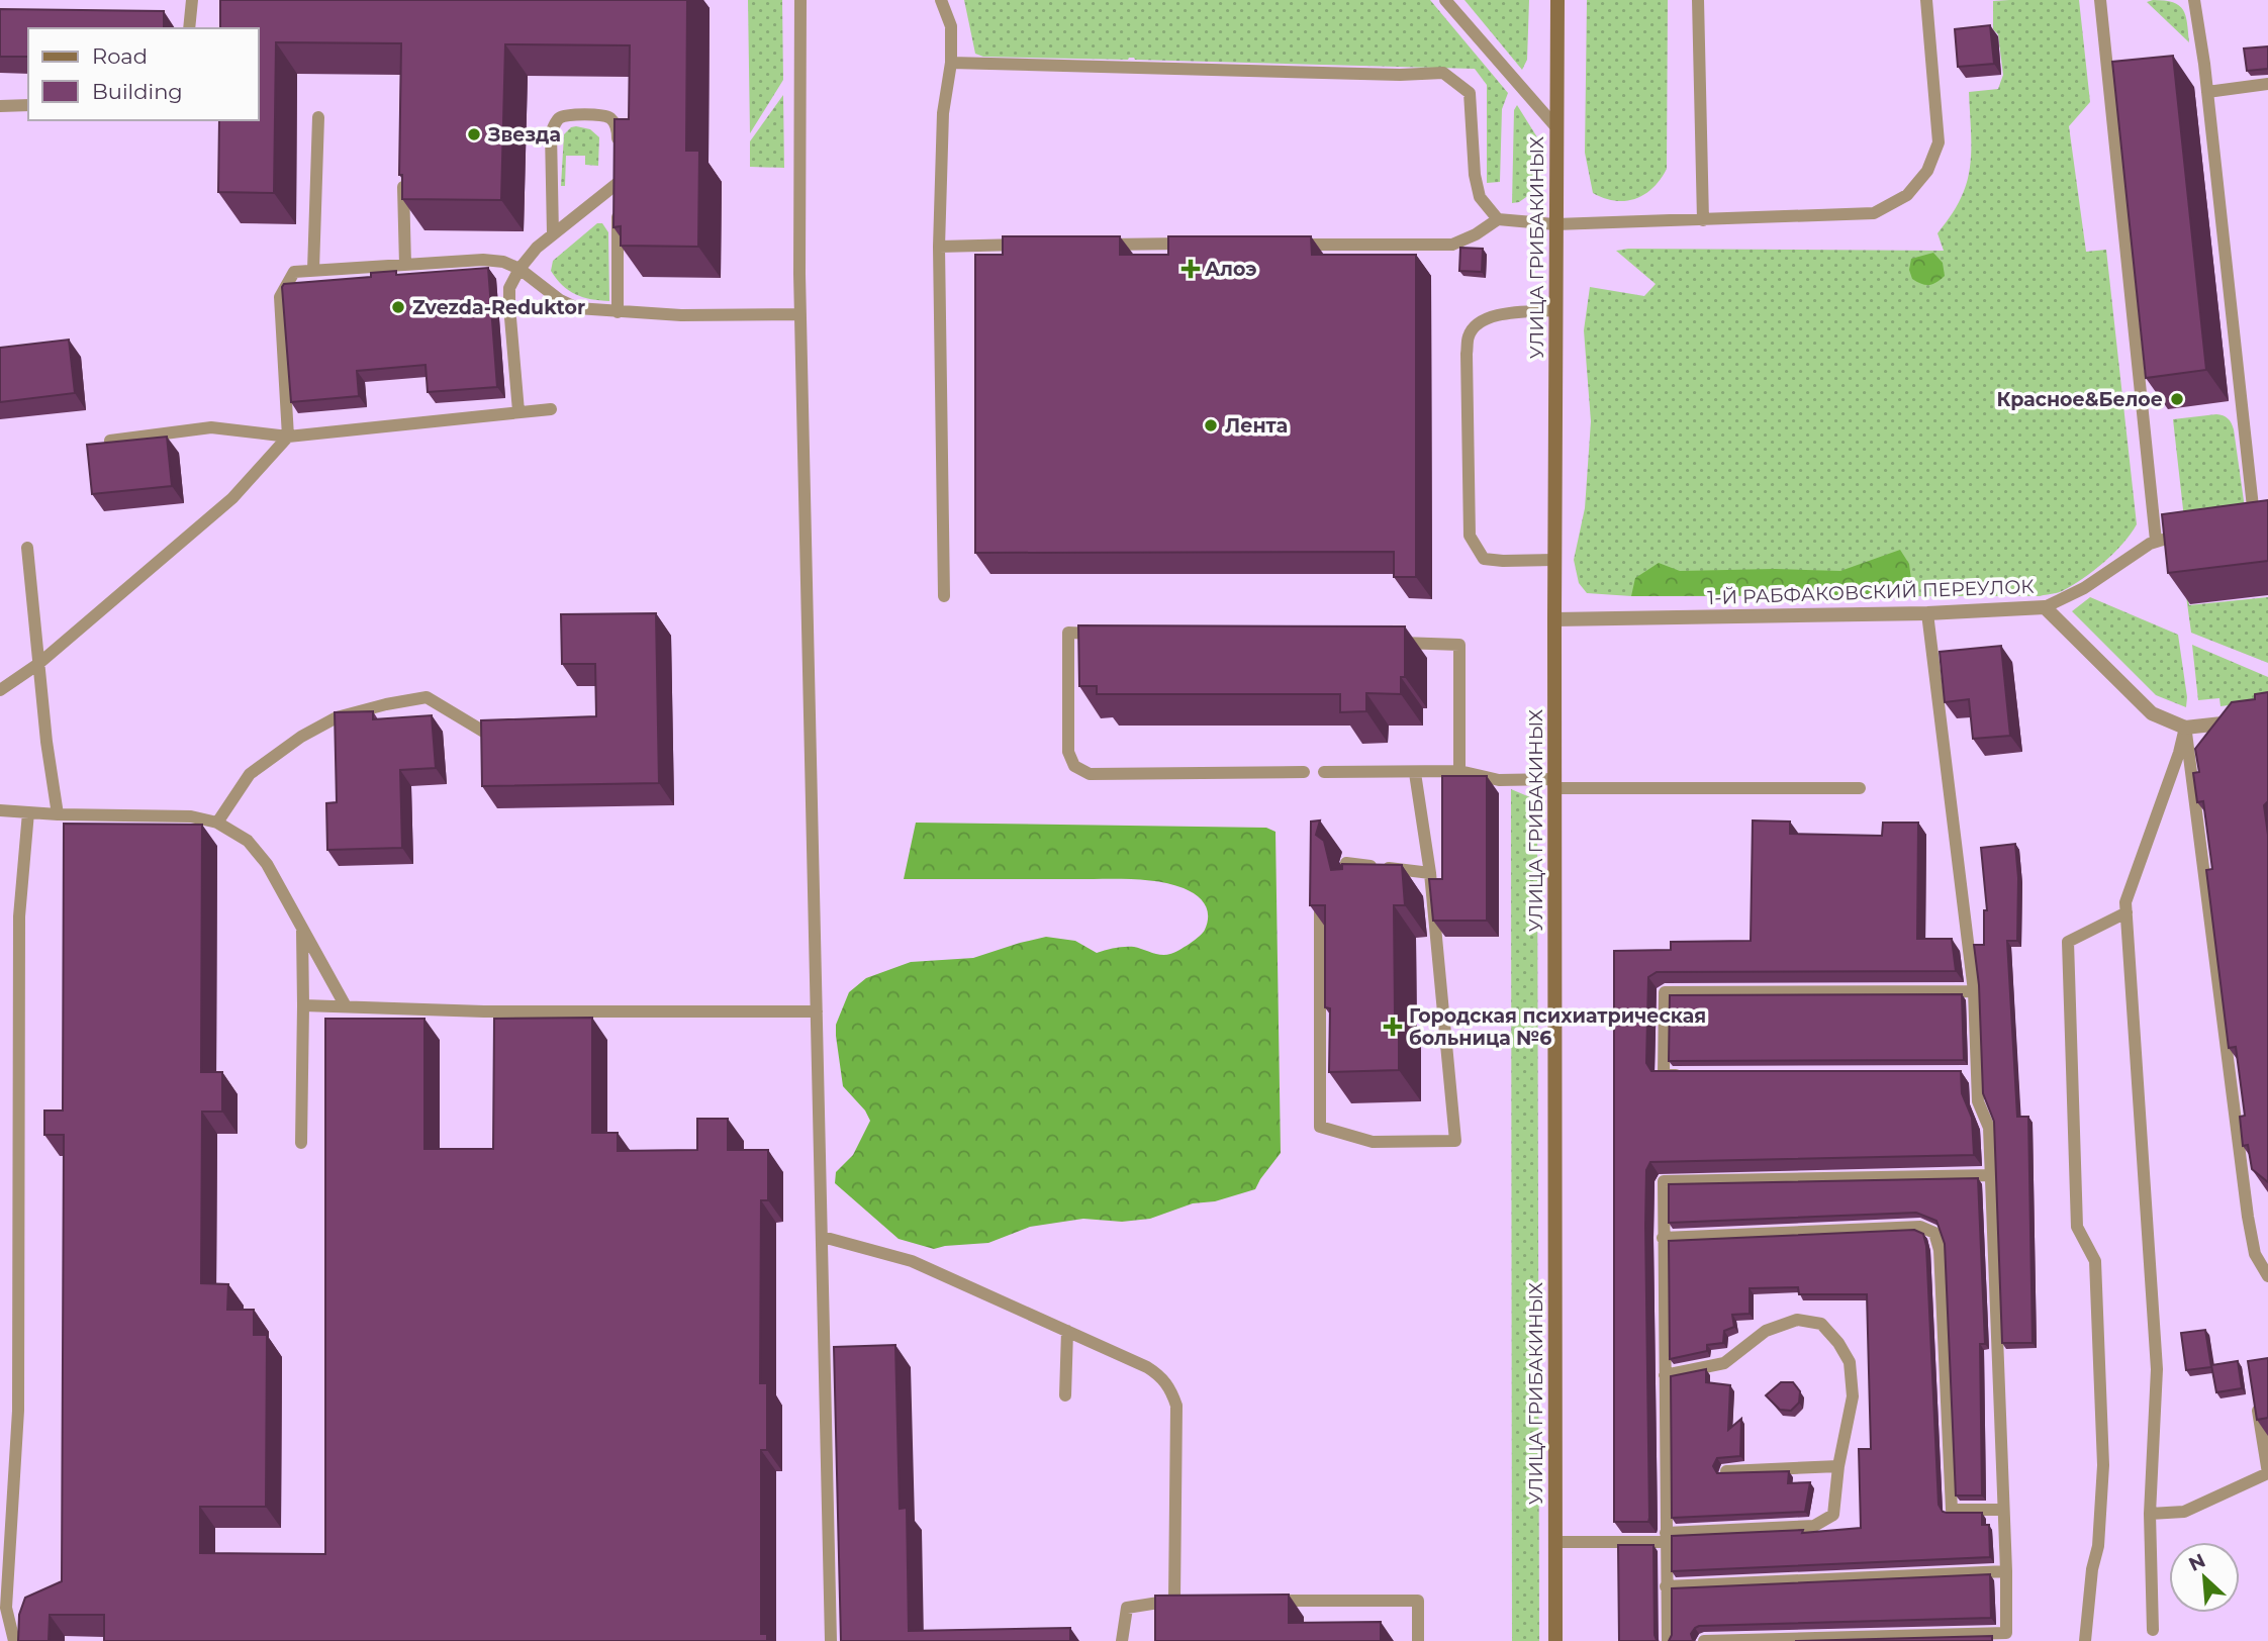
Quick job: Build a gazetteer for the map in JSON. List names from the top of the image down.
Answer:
{
  "streets": {
    "street": ["УЛИЦА ГРИБАКИНЫХ", "1-Й РАБФАКОВСКИЙ ПЕРЕУЛОК"]
  },
  "crossings": [
    ["УЛИЦА ГРИБАКИНЫХ", "1-Й РАБФАКОВСКИЙ ПЕРЕУЛОК"]
  ],
  "places": {
    "other": [
      "Звезда",
      "Zvezda-Reduktor",
      "Красное&Белое",
      "Лента"
    ],
    "health": ["Алоэ", "Городская психиатрическая больница №6"]
  },
  "legend": ["Road", "Building"],
  "north": "top left"
}
